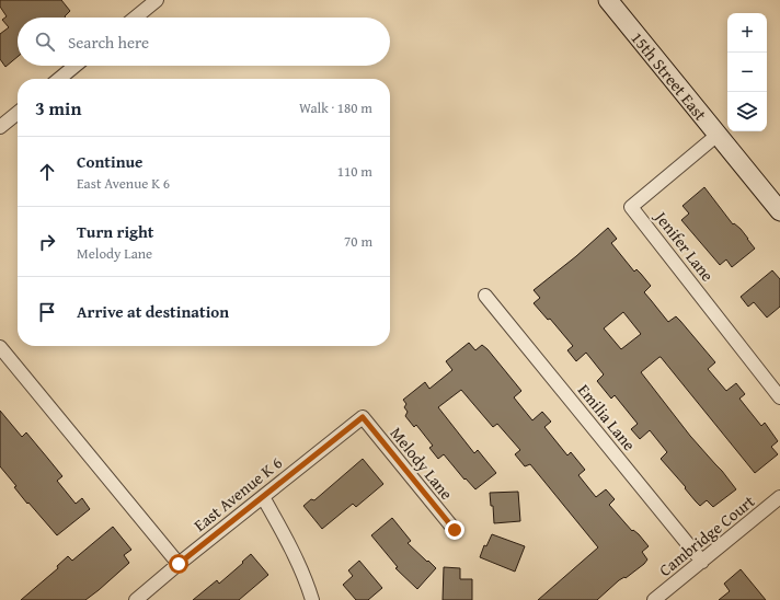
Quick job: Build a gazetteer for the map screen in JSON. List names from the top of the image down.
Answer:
{
  "streets": {
    "street": [
      "15th Street East",
      "Jenifer Lane",
      "Emilia Lane",
      "Melody Lane",
      "East Avenue K 6",
      "Cambridge Court"
    ]
  },
  "crossings": [
    ["15th Street East", "Jenifer Lane"],
    ["Emilia Lane", "Cambridge Court"],
    ["Melody Lane", "East Avenue K 6"]
  ],
  "page": {
    "map_buttons": ["+", "−"],
    "search": "Search here",
    "heading": ["3 min", "Walk · 180 m"],
    "list": [
      ["Continue", "East Avenue K 6", "110 m"],
      ["Turn right", "Melody Lane", "70 m"],
      "Arrive at destination"
    ]
  }
}
